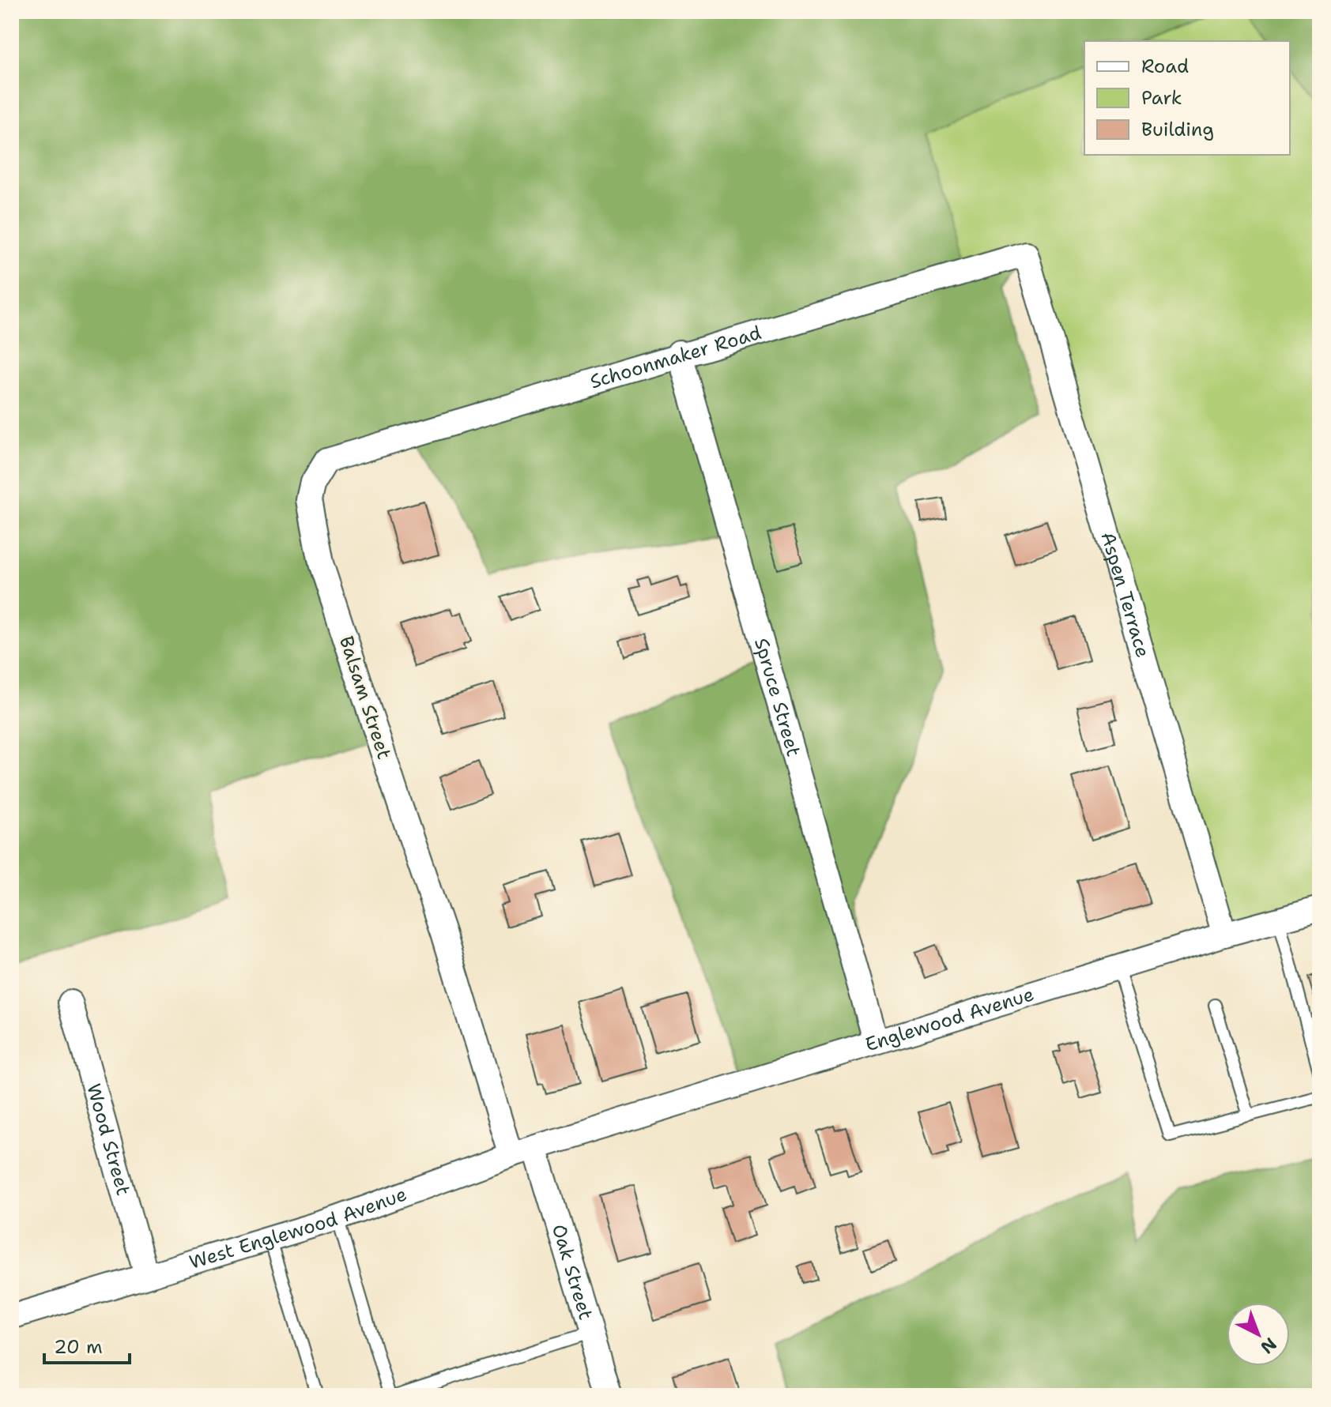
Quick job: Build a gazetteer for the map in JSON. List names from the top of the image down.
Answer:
{
  "streets": {
    "street": [
      "Schoonmaker Road",
      "Aspen Terrace",
      "Spruce Street",
      "Balsam Street",
      "Englewood Avenue",
      "Wood Street",
      "West Englewood Avenue",
      "Oak Street"
    ]
  },
  "crossings": [
    ["Schoonmaker Road", "Aspen Terrace"],
    ["Schoonmaker Road", "Spruce Street"],
    ["Schoonmaker Road", "Balsam Street"],
    ["Aspen Terrace", "Englewood Avenue"],
    ["Spruce Street", "Englewood Avenue"],
    ["Balsam Street", "West Englewood Avenue"],
    ["Englewood Avenue", "West Englewood Avenue"],
    ["Wood Street", "West Englewood Avenue"],
    ["West Englewood Avenue", "Oak Street"]
  ],
  "legend": ["Road", "Park", "Building"],
  "scale_bar": "20 m",
  "north": "bottom right"
}
